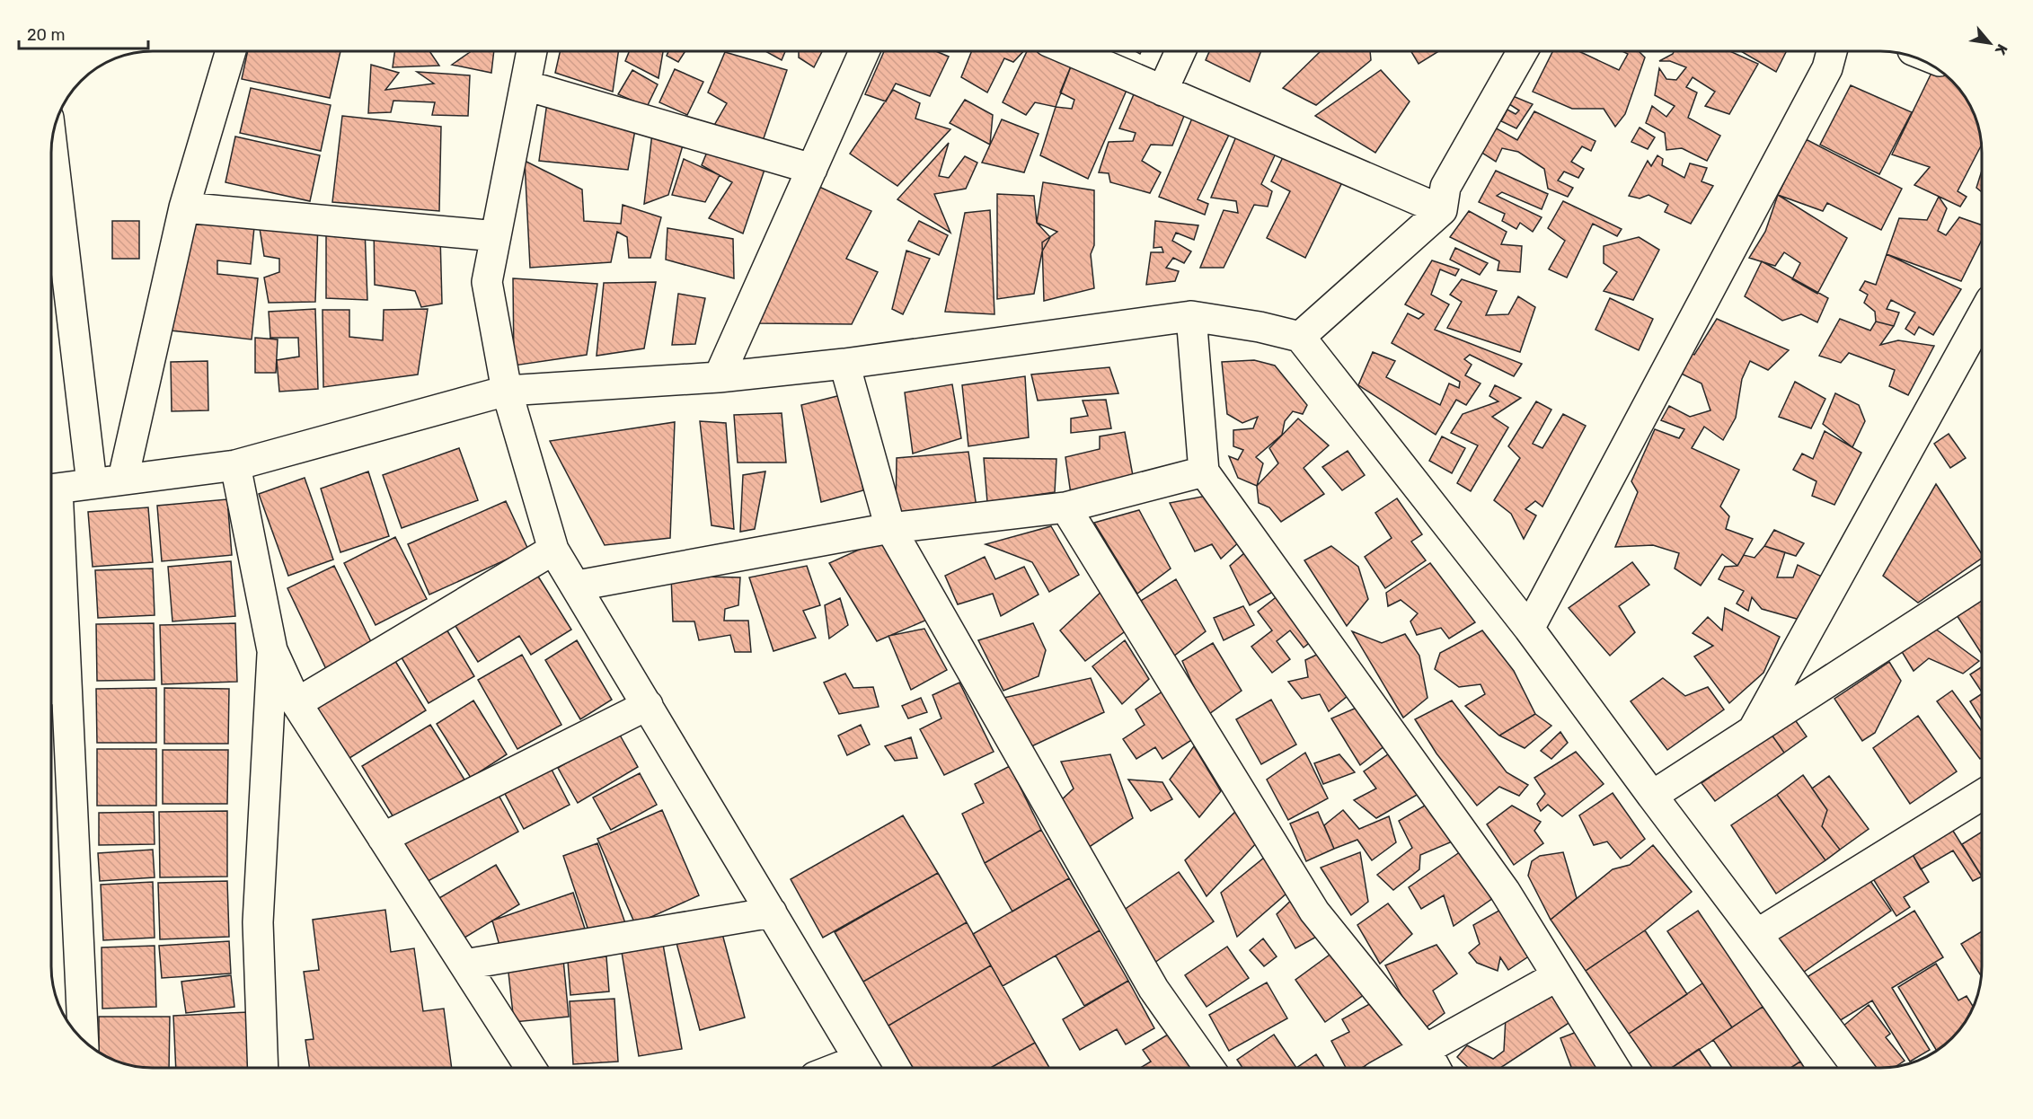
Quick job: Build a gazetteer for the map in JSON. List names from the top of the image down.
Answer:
{
  "scale_bar": "20 m",
  "north": "bottom right"
}
